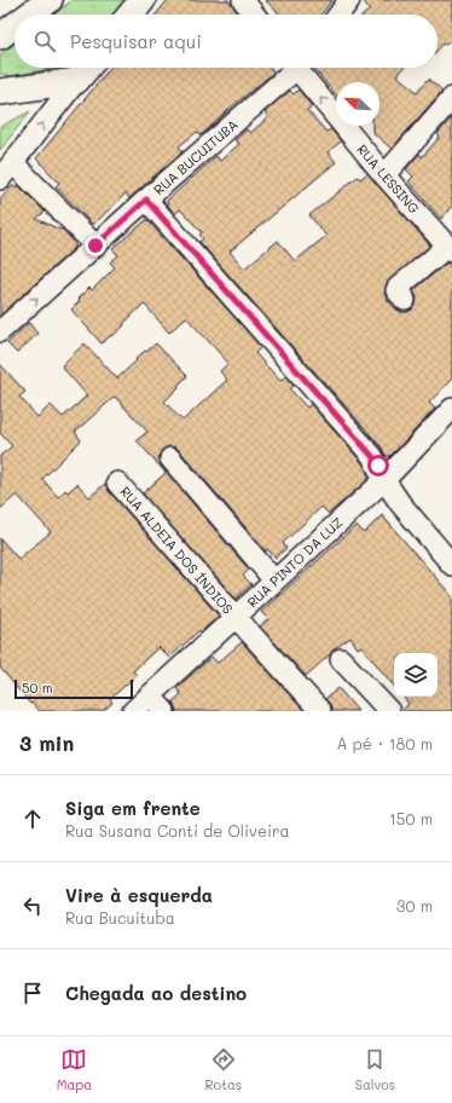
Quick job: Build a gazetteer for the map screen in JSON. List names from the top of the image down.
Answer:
{
  "streets": {
    "street": [
      "RUA BUCUITUBA",
      "RUA LESSING",
      "RUA ALDEIA DOS ÍNDIOS",
      "RUA PINTO DA LUZ"
    ]
  },
  "crossings": [
    ["RUA ALDEIA DOS ÍNDIOS", "RUA PINTO DA LUZ"]
  ],
  "one_way": ["RUA LESSING"],
  "scale_bar": "50 m",
  "north": "top left",
  "page": {
    "search": "Pesquisar aqui",
    "scale": "50 m",
    "heading": ["3 min", "A pé · 180 m"],
    "list": [
      ["Siga em frente", "Rua Susana Conti de Oliveira", "150 m"],
      ["Vire à esquerda", "Rua Bucuituba", "30 m"],
      "Chegada ao destino"
    ],
    "nav": ["Mapa", "Rotas", "Salvos"]
  }
}
